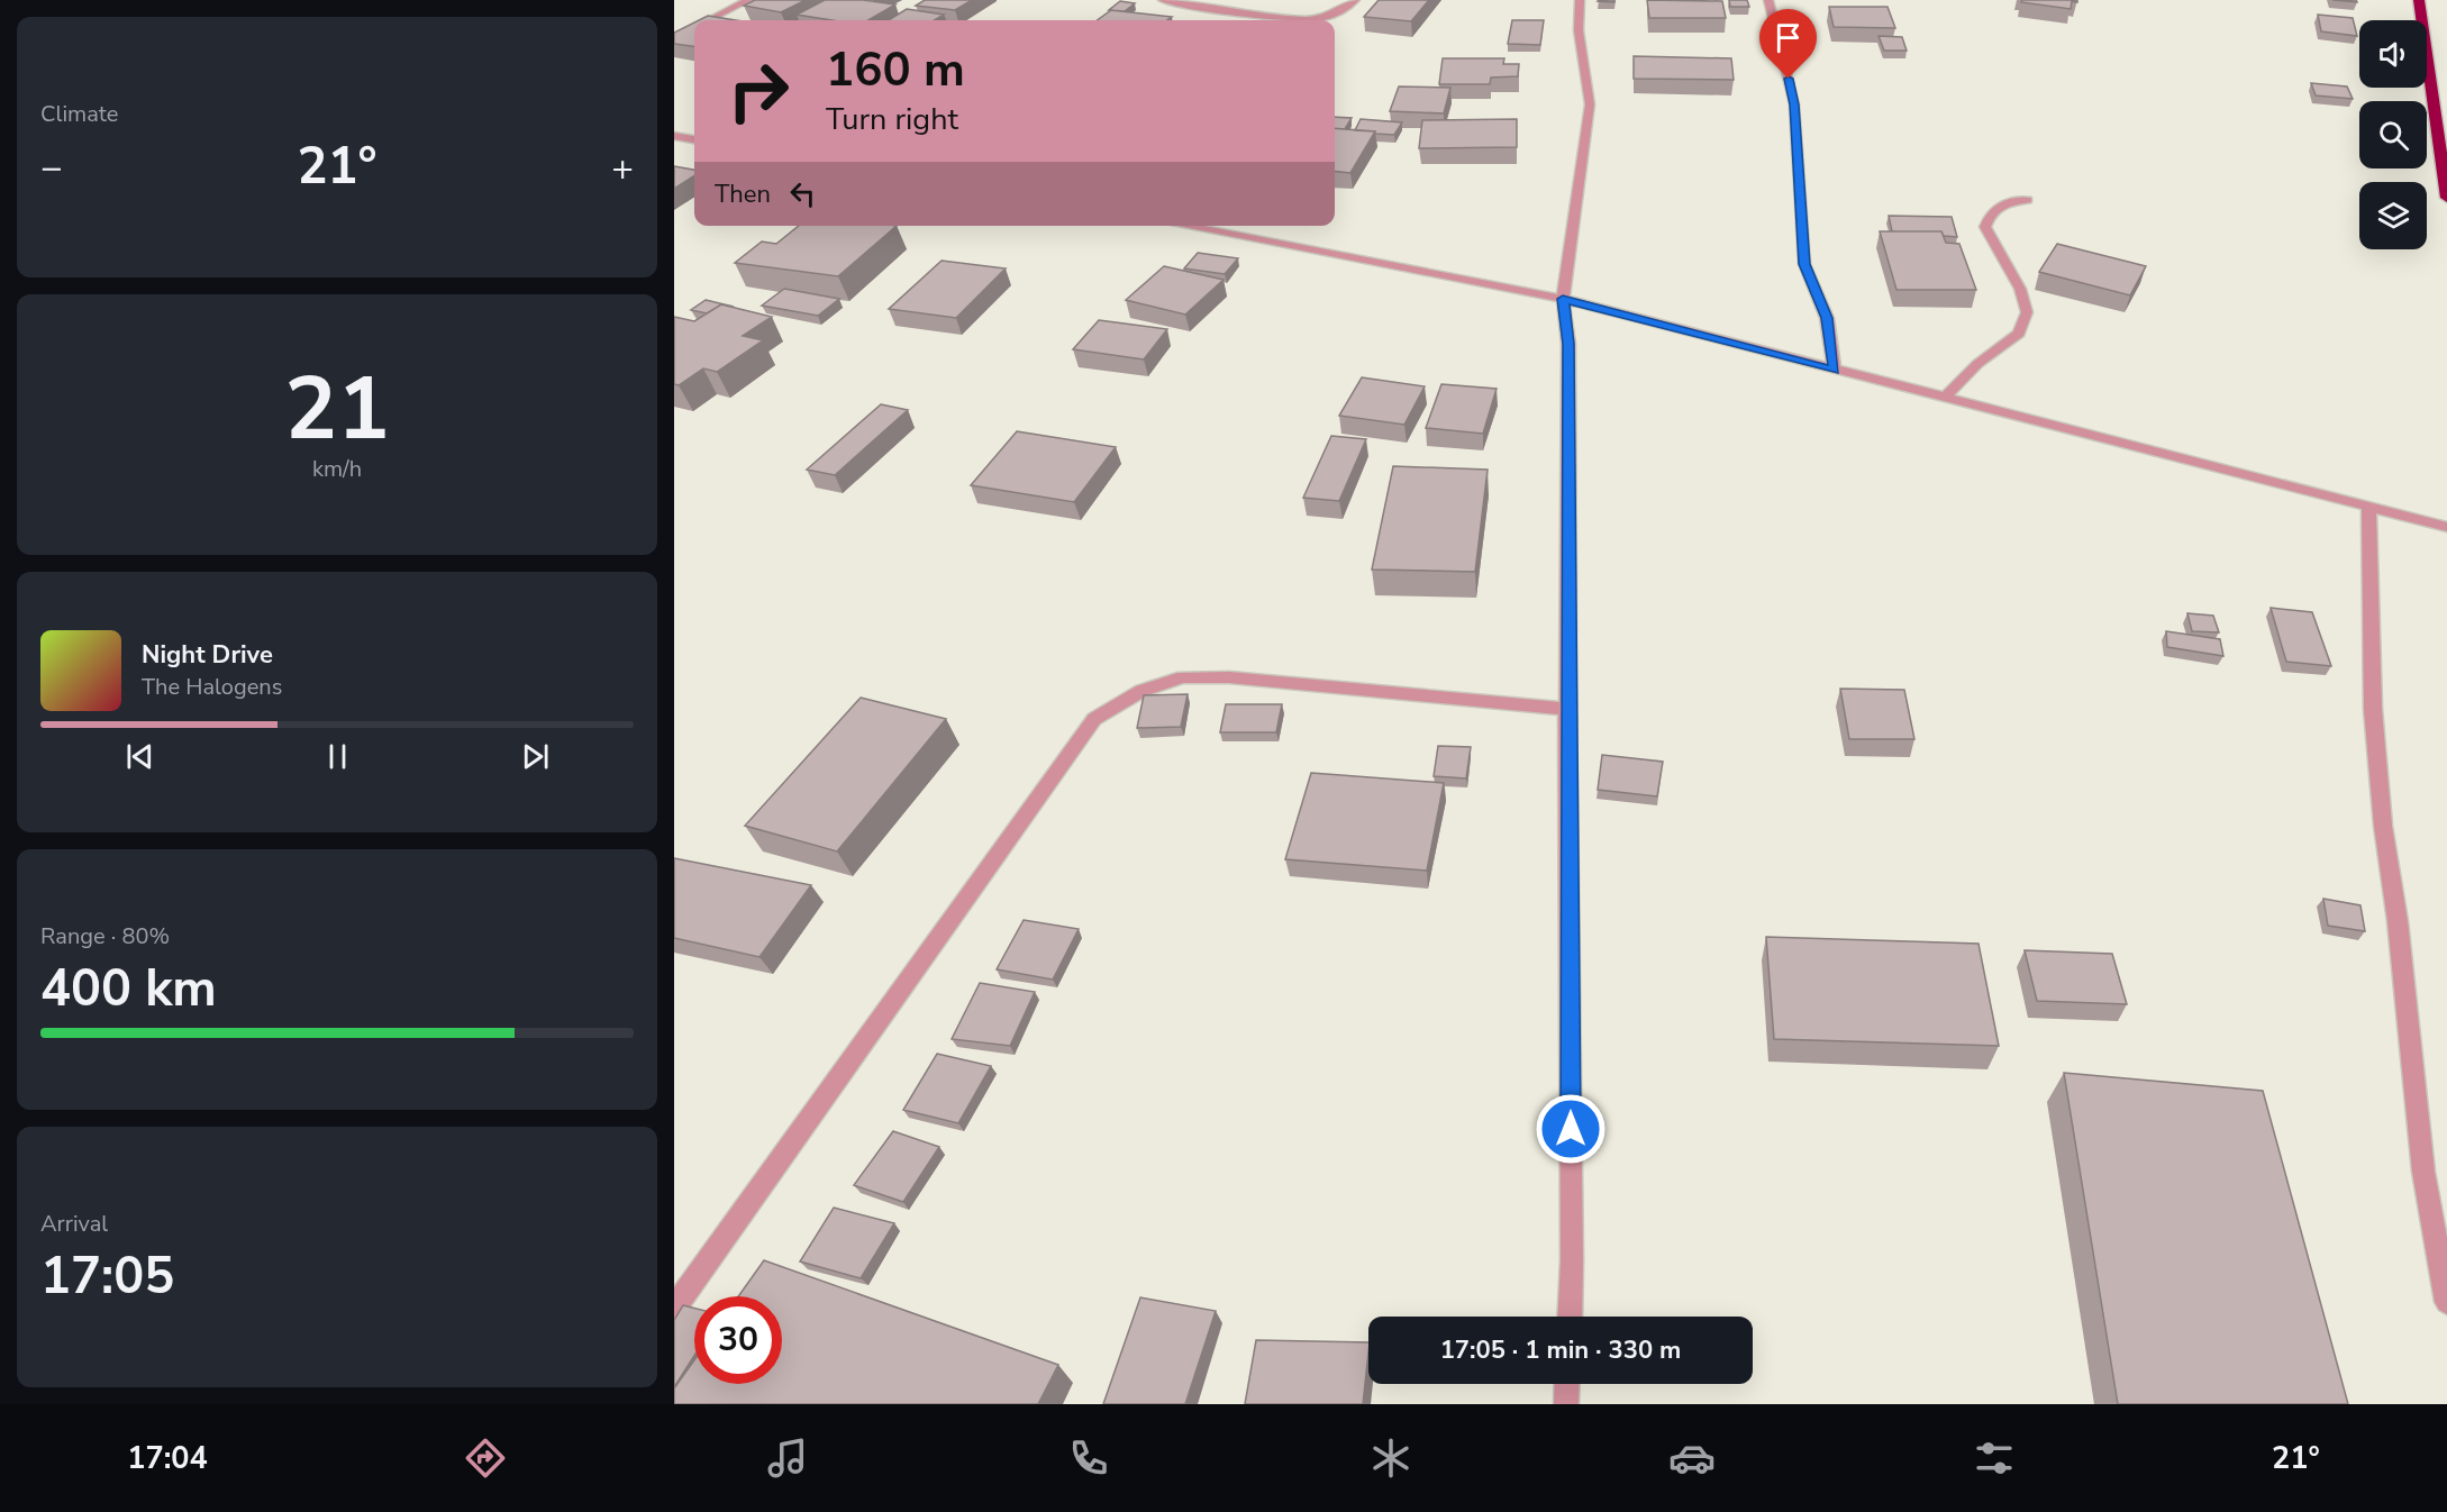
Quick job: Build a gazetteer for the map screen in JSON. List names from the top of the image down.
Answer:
{
  "page": {
    "tile": [
      "Climate",
      ["21", "km/h"],
      ["Range · 80%", "400 km"],
      ["Arrival", "17:05"]
    ],
    "turn": ["160 m", "Turn right"],
    "heat": ["−", "21°", "+"],
    "then": "Then",
    "song": ["Night Drive", "The Halogens"],
    "limit": "30",
    "trip": "17:05 · 1 min · 330 m",
    "tabs": ["17:04", "21°"]
  }
}
